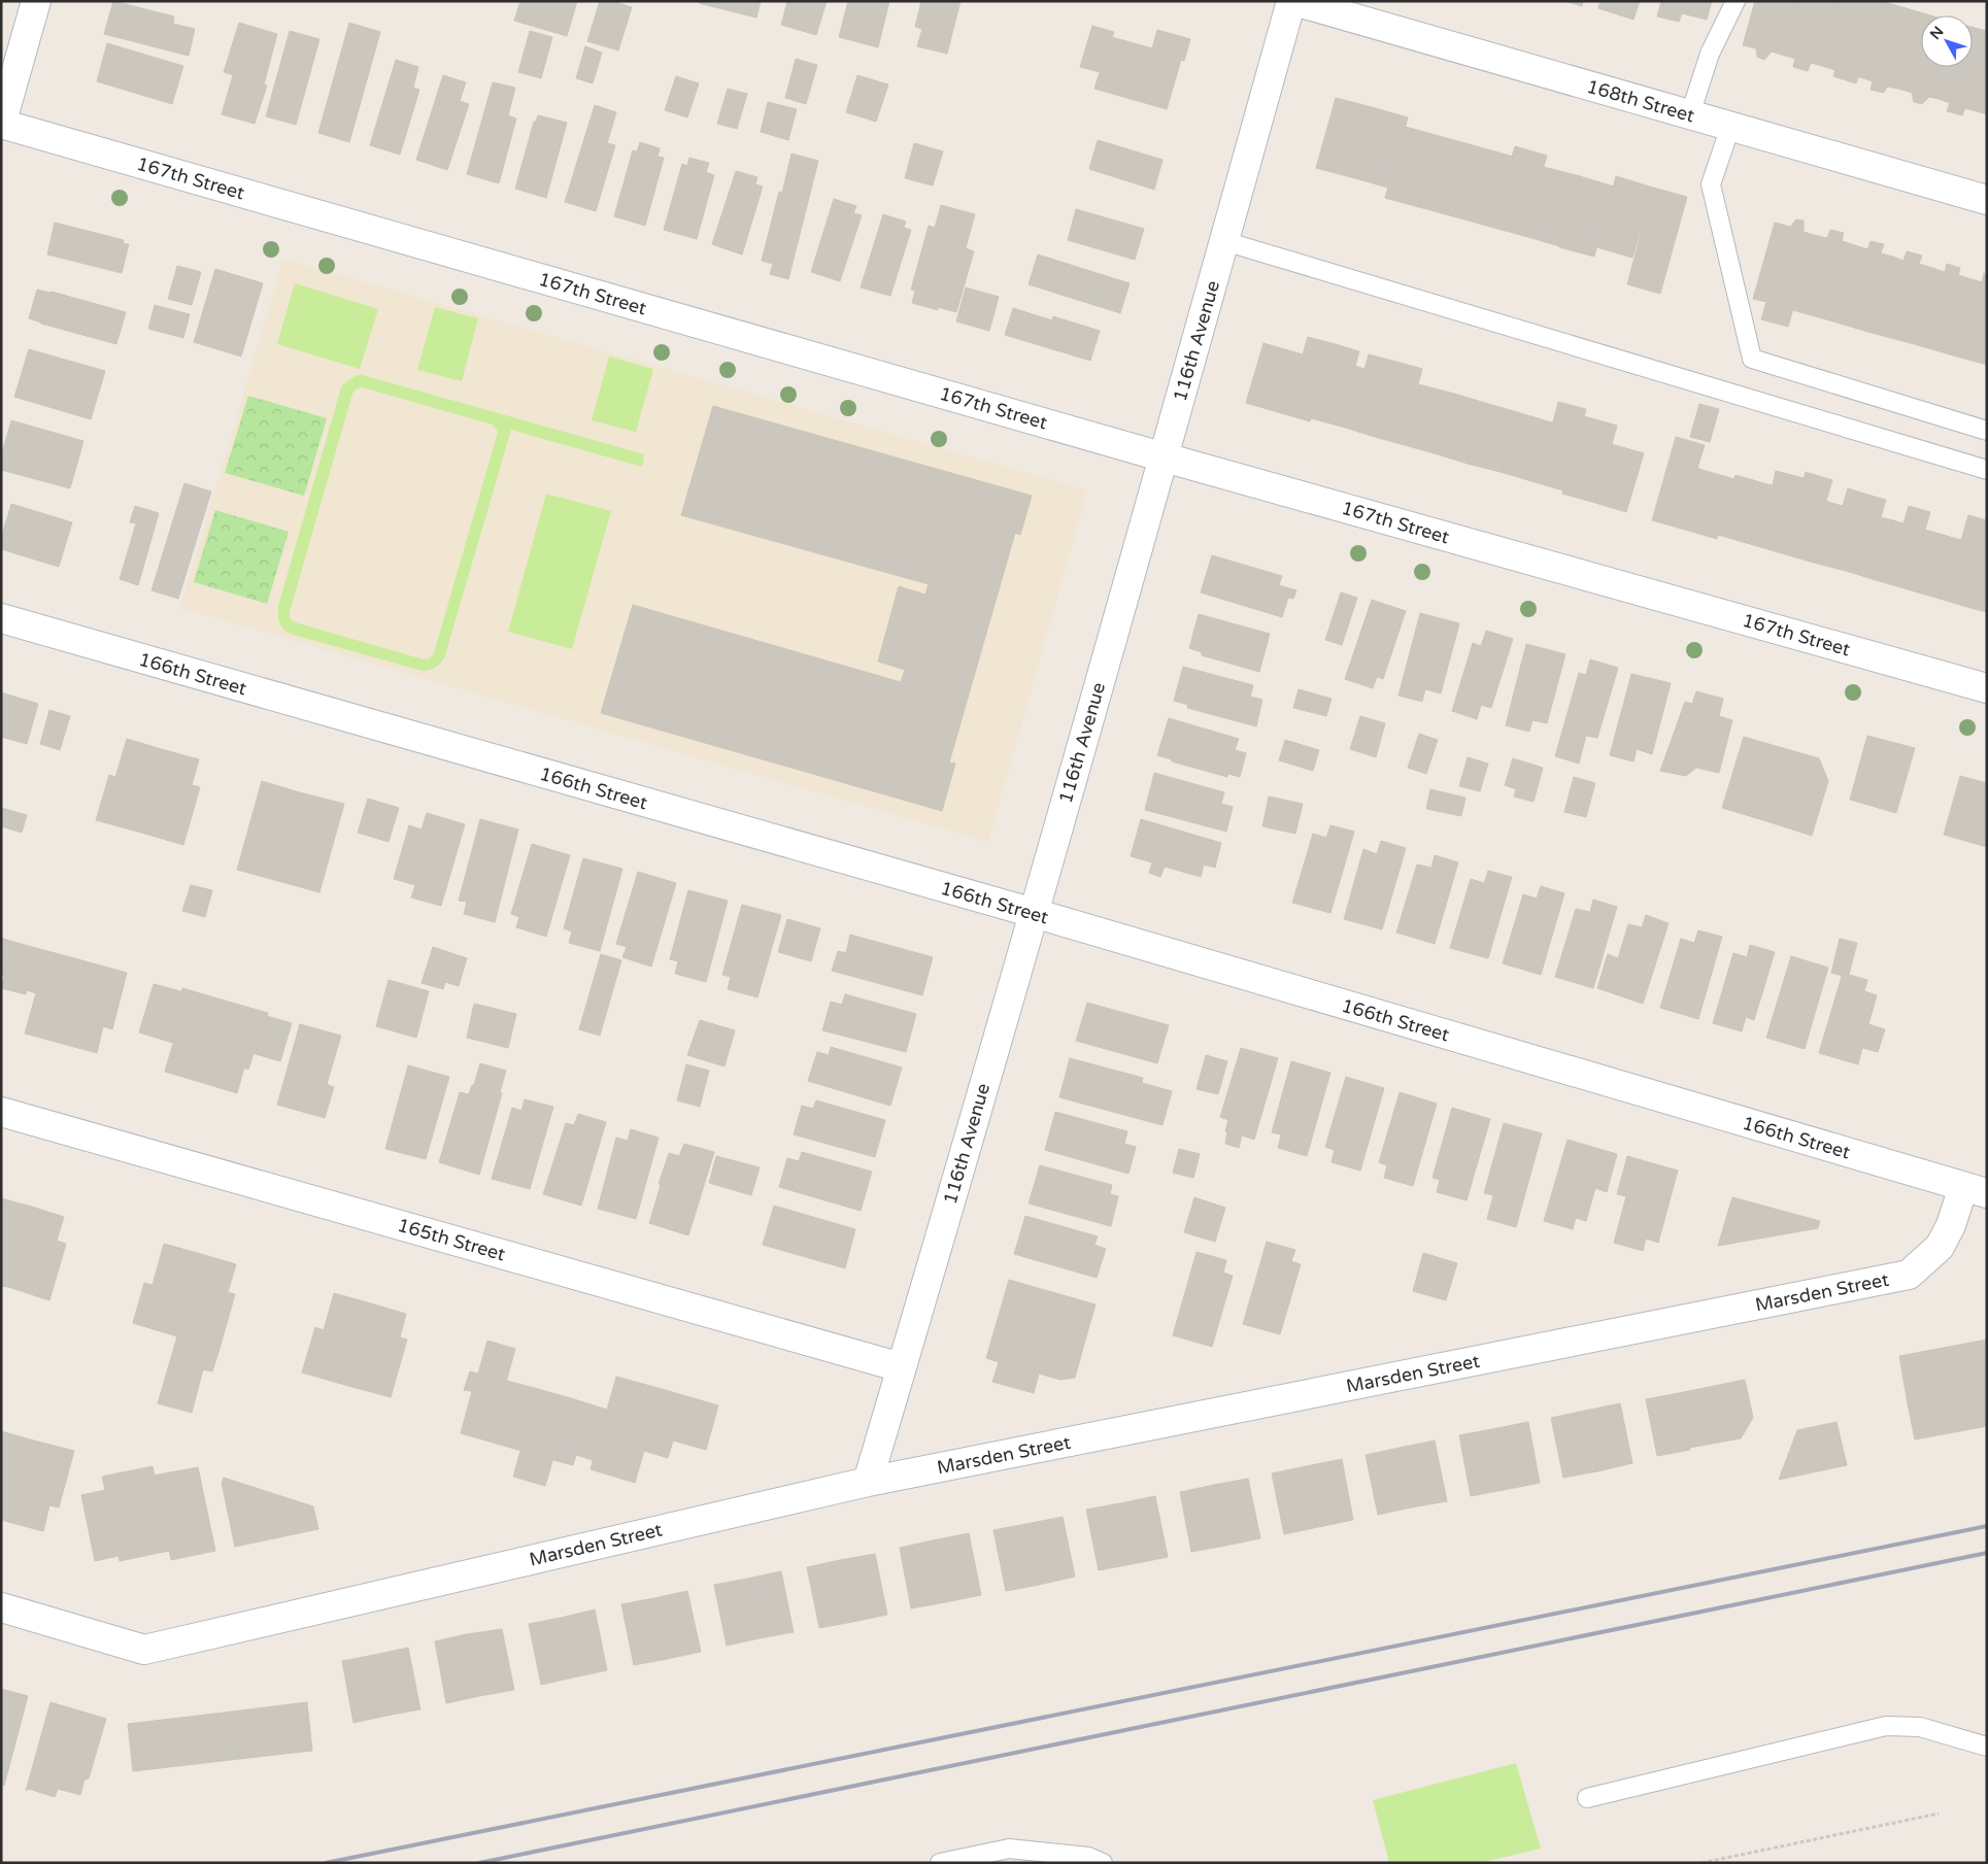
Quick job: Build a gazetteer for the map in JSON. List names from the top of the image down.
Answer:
{
  "streets": {
    "street": [
      "168th Street",
      "167th Street",
      "116th Avenue",
      "166th Street",
      "165th Street",
      "Marsden Street"
    ]
  },
  "crossings": [
    ["168th Street", "116th Avenue"],
    ["167th Street", "116th Avenue"],
    ["116th Avenue", "166th Street"],
    ["116th Avenue", "165th Street"],
    ["116th Avenue", "Marsden Street"],
    ["166th Street", "Marsden Street"]
  ],
  "north": "top left"
}
